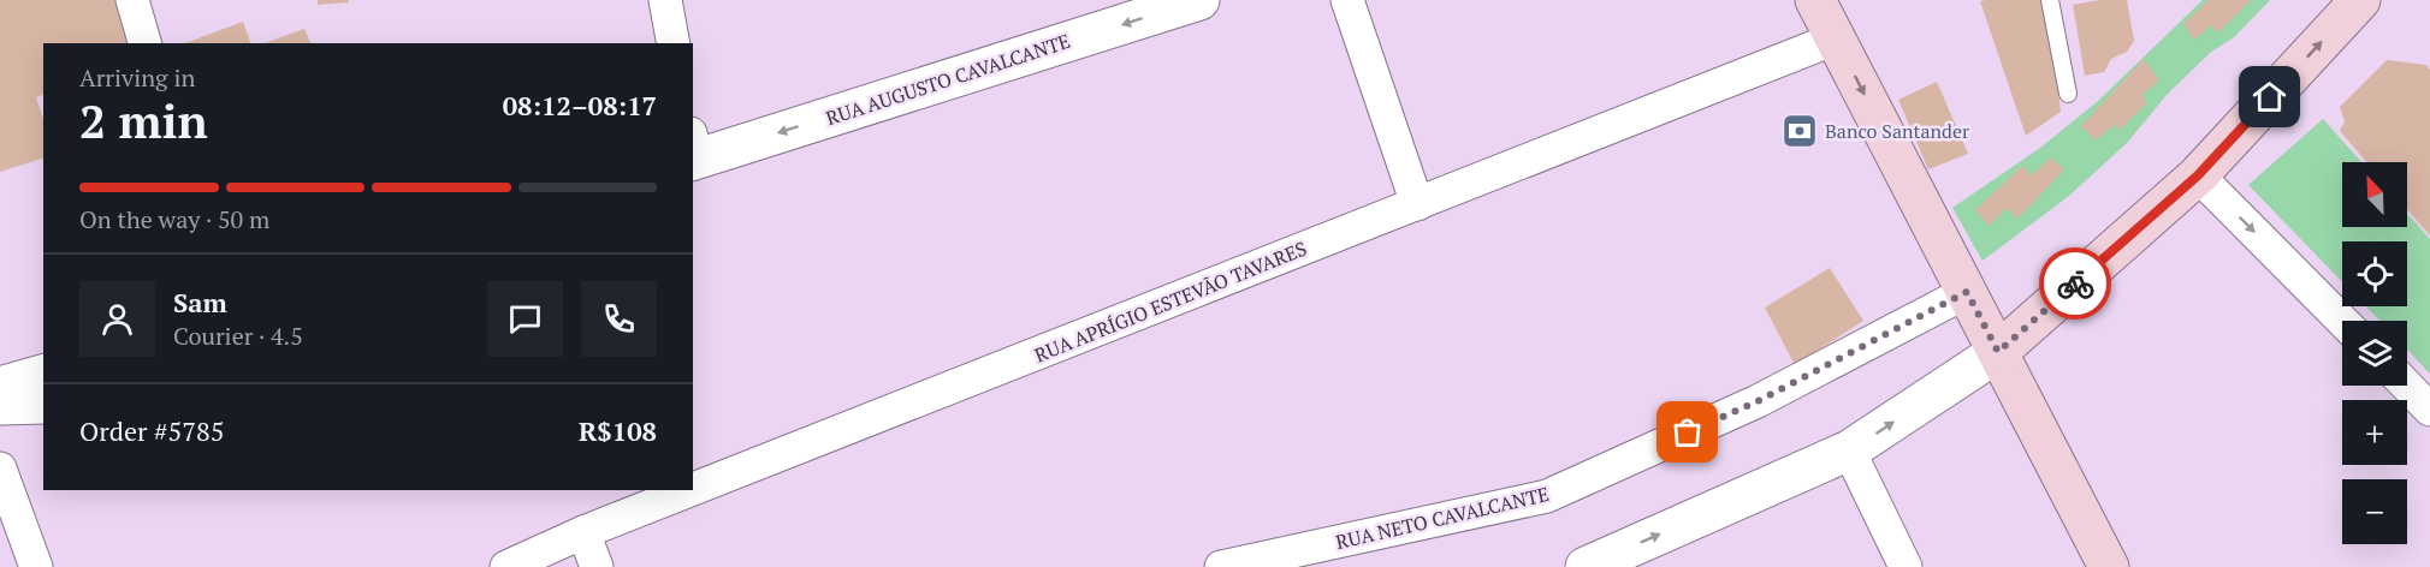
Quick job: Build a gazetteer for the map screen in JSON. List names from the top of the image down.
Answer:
{
  "streets": {
    "street": ["RUA AUGUSTO CAVALCANTE", "RUA APRÍGIO ESTEVÃO TAVARES", "RUA NETO CAVALCANTE"]
  },
  "one_way": ["RUA AUGUSTO CAVALCANTE"],
  "places": {
    "bank": ["Banco Santander"]
  },
  "north": "top left",
  "page": {
    "heading": ["2 min", "Arriving in", "08:12–08:17"],
    "panel": [
      "Sam",
      "Courier · 4.5",
      "Order #5785",
      "R$108"
    ],
    "map_buttons": ["+", "−"],
    "bar": "On the way · 50 m"
  }
}
